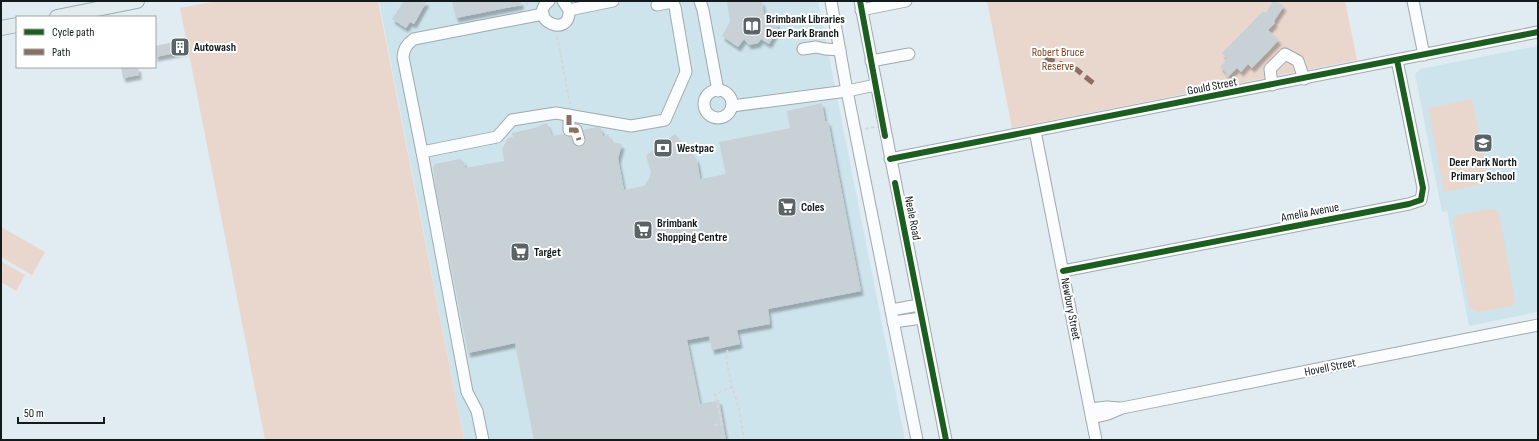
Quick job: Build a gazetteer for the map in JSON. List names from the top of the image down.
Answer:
{
  "streets": {
    "street": [
      "Gould Street",
      "Amelia Avenue",
      "Neale Road",
      "Newbury Street",
      "Hovell Street"
    ]
  },
  "crossings": [
    ["Gould Street", "Amelia Avenue"],
    ["Gould Street", "Neale Road"],
    ["Gould Street", "Newbury Street"],
    ["Amelia Avenue", "Newbury Street"],
    ["Newbury Street", "Hovell Street"]
  ],
  "parks": ["Robert Bruce Reserve"],
  "places": {
    "library": ["Brimbank Libraries Deer Park Branch"],
    "building": ["Autowash"],
    "school or university": ["Deer Park North Primary School"],
    "bank": ["Westpac"],
    "supermarket": ["Coles", "Brimbank Shopping Centre", "Target"]
  },
  "legend": ["Cycle path", "Path"],
  "scale_bar": "50 m"
}
